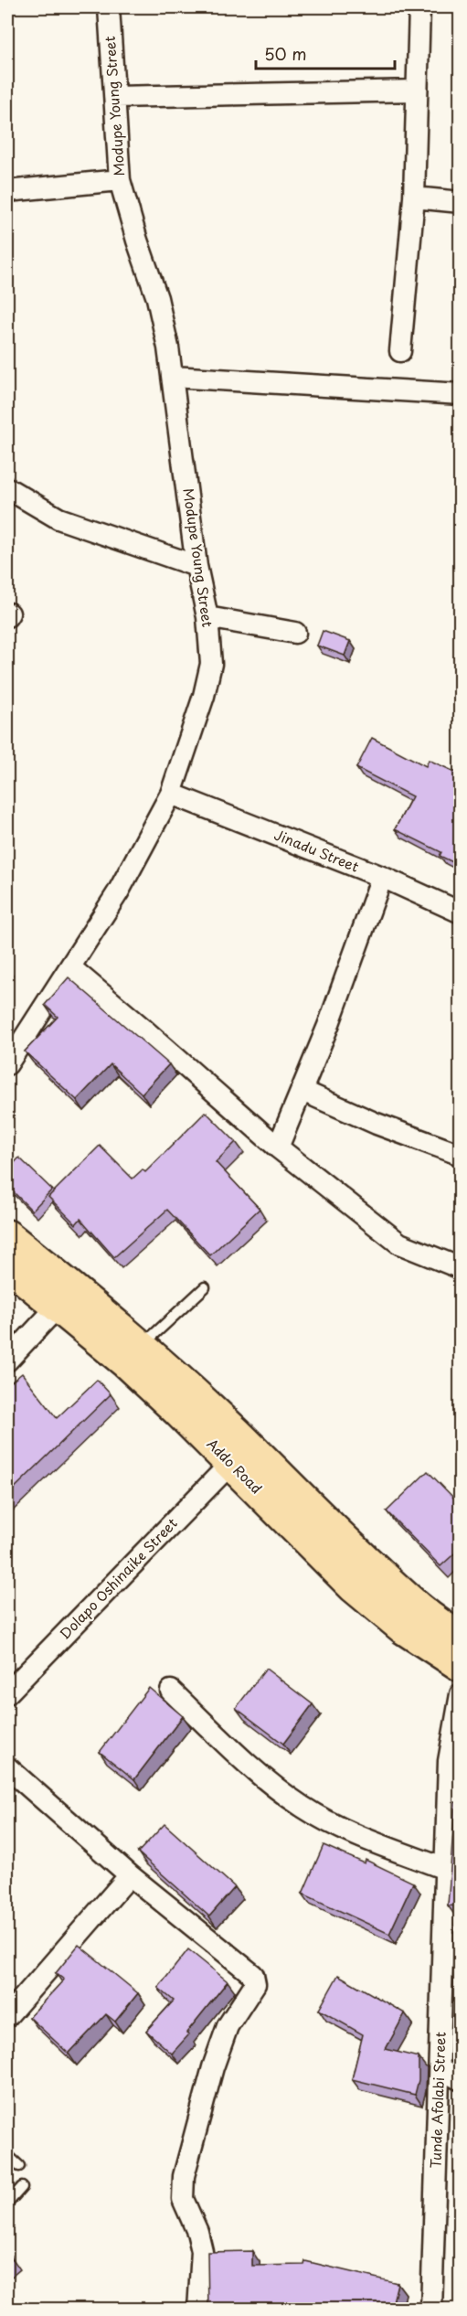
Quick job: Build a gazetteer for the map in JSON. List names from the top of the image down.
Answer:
{
  "streets": {
    "main road": ["Addo Road"],
    "street": [
      "Modupe Young Street",
      "Jinadu Street",
      "Dolapo Oshinaike Street",
      "Tunde Afolabi Street"
    ]
  },
  "crossings": [
    ["Modupe Young Street", "Jinadu Street"],
    ["Addo Road", "Dolapo Oshinaike Street"]
  ],
  "scale_bar": "50 m"
}
